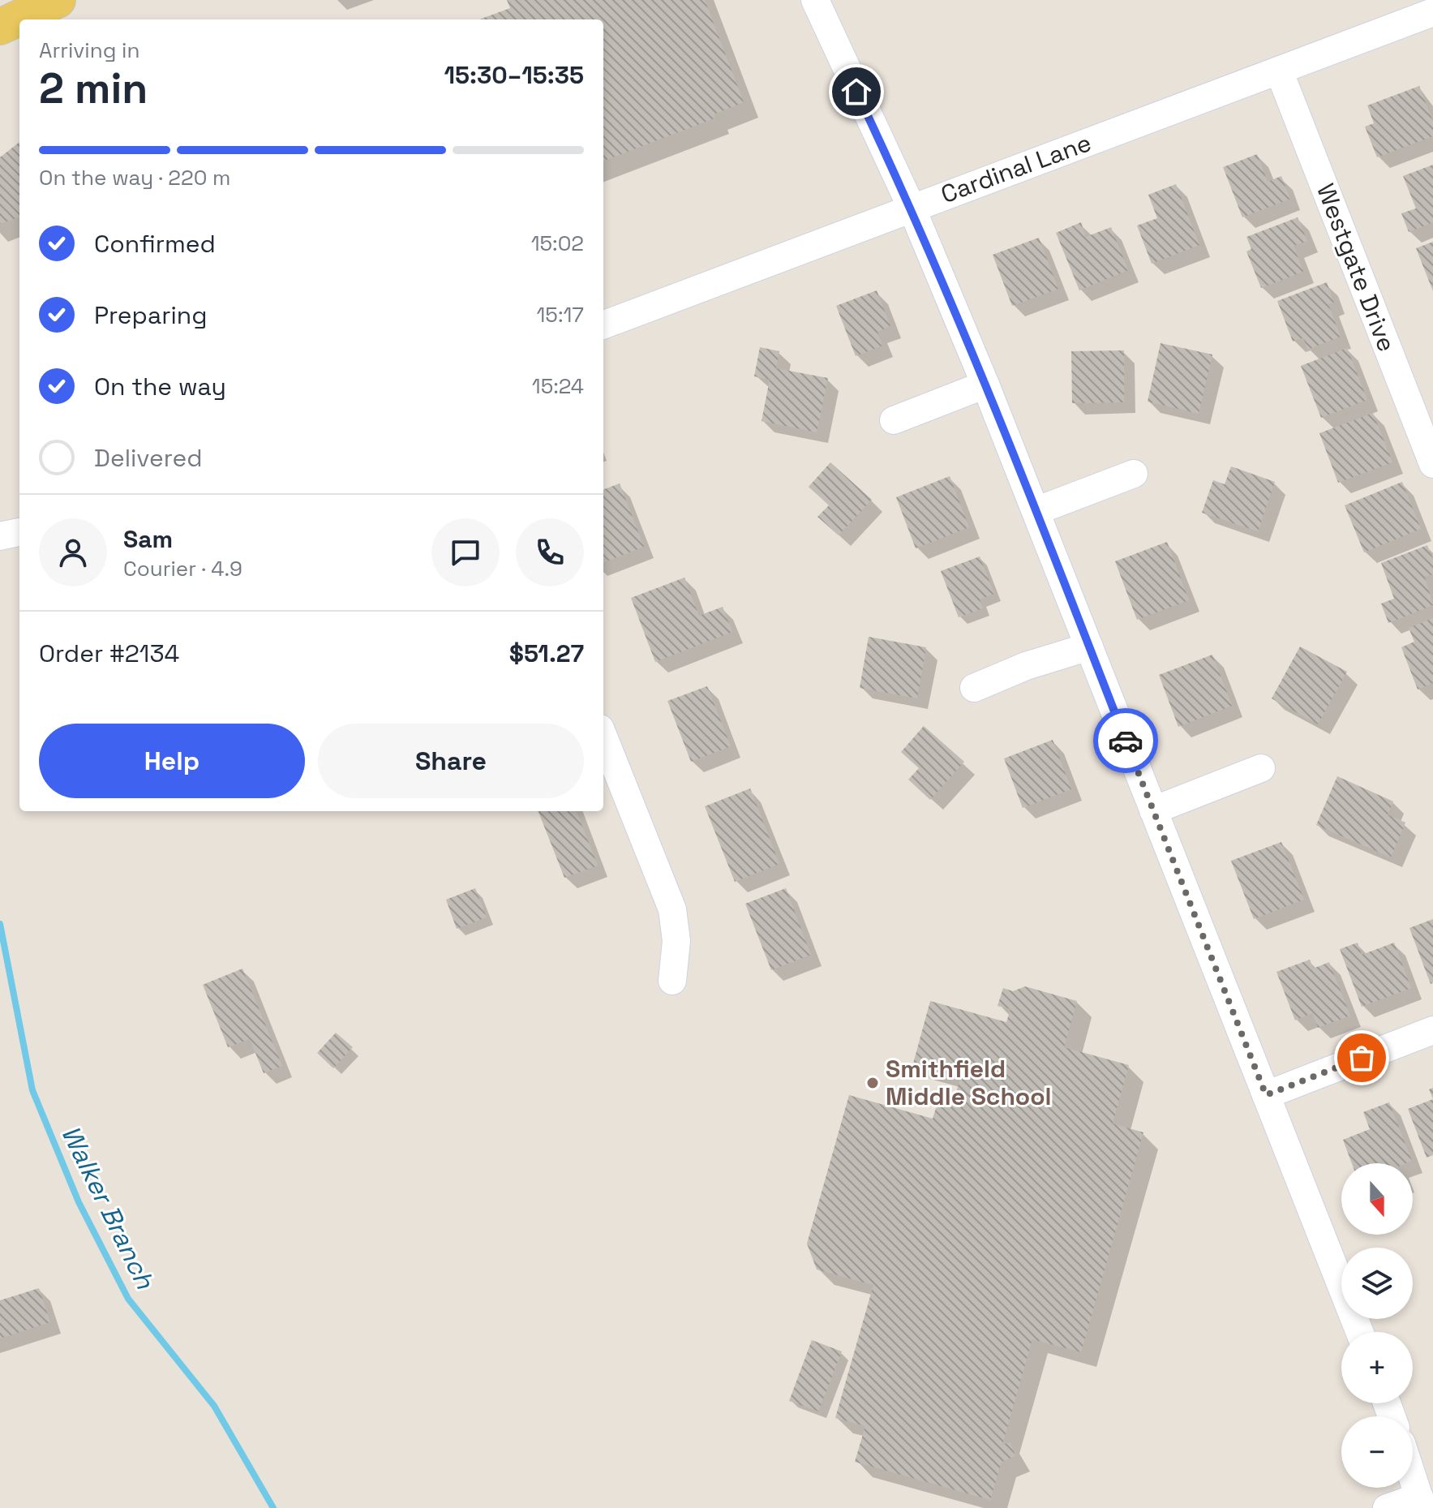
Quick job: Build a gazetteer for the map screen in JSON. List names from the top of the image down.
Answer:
{
  "streets": {
    "street": ["Cardinal Lane", "Westgate Drive"]
  },
  "crossings": [
    ["Cardinal Lane", "Westgate Drive"]
  ],
  "water": ["Walker Branch"],
  "places": ["Smithfield Middle School"],
  "north": "bottom",
  "page": {
    "heading": ["2 min", "Arriving in", "15:30–15:35"],
    "panel": [
      "Sam",
      "Courier · 4.9",
      "Order #2134",
      "$51.27"
    ],
    "bar": "On the way · 220 m",
    "list": [
      ["Confirmed", "15:02"],
      ["Preparing", "15:17"],
      ["On the way", "15:24"],
      "Delivered"
    ],
    "buttons": ["Help", "Share"],
    "map_buttons": ["+", "−"]
  }
}
